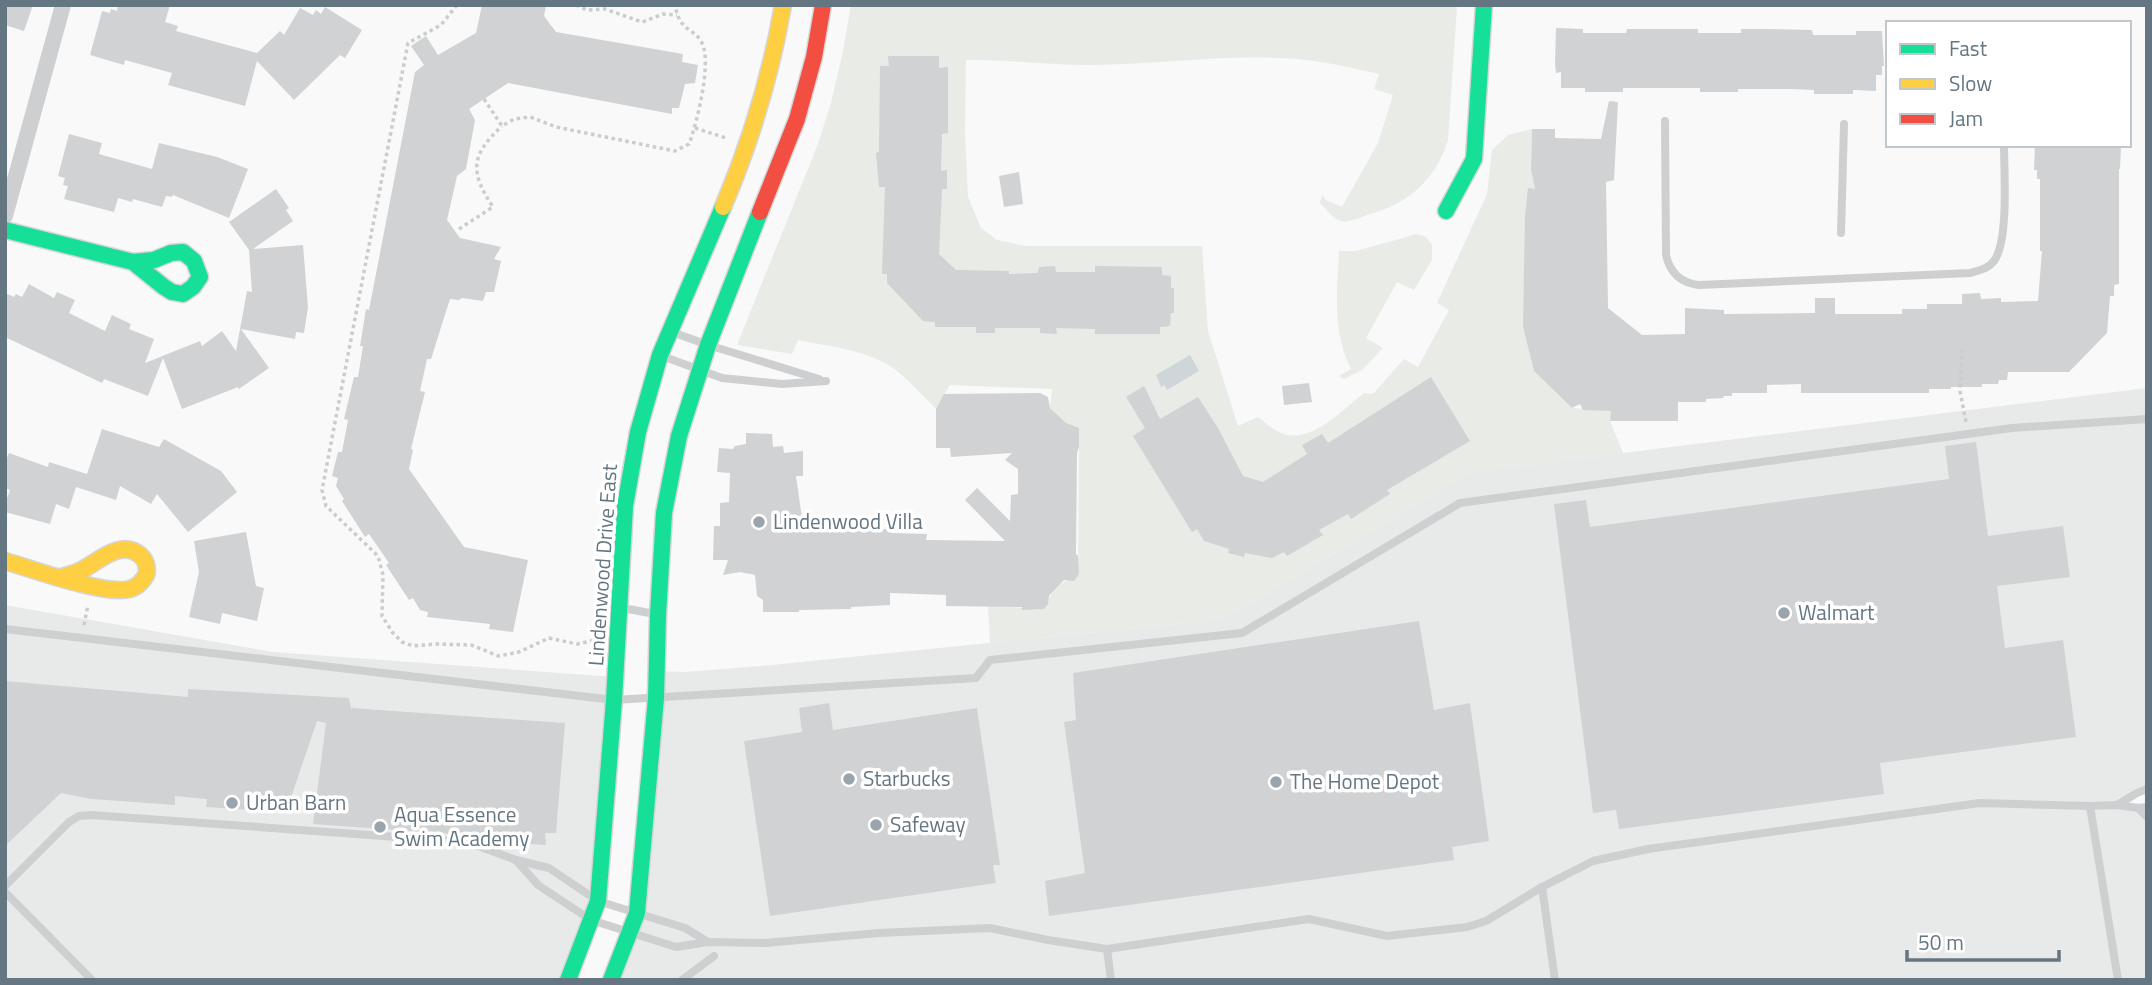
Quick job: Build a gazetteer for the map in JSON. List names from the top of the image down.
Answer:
{
  "streets": {
    "street": ["Lindenwood Drive East"]
  },
  "places": [
    "Lindenwood Villa",
    "Walmart",
    "Starbucks",
    "The Home Depot",
    "Urban Barn",
    "Safeway",
    "Aqua Essence Swim Academy"
  ],
  "legend": ["Fast", "Slow", "Jam"],
  "scale_bar": "50 m"
}
